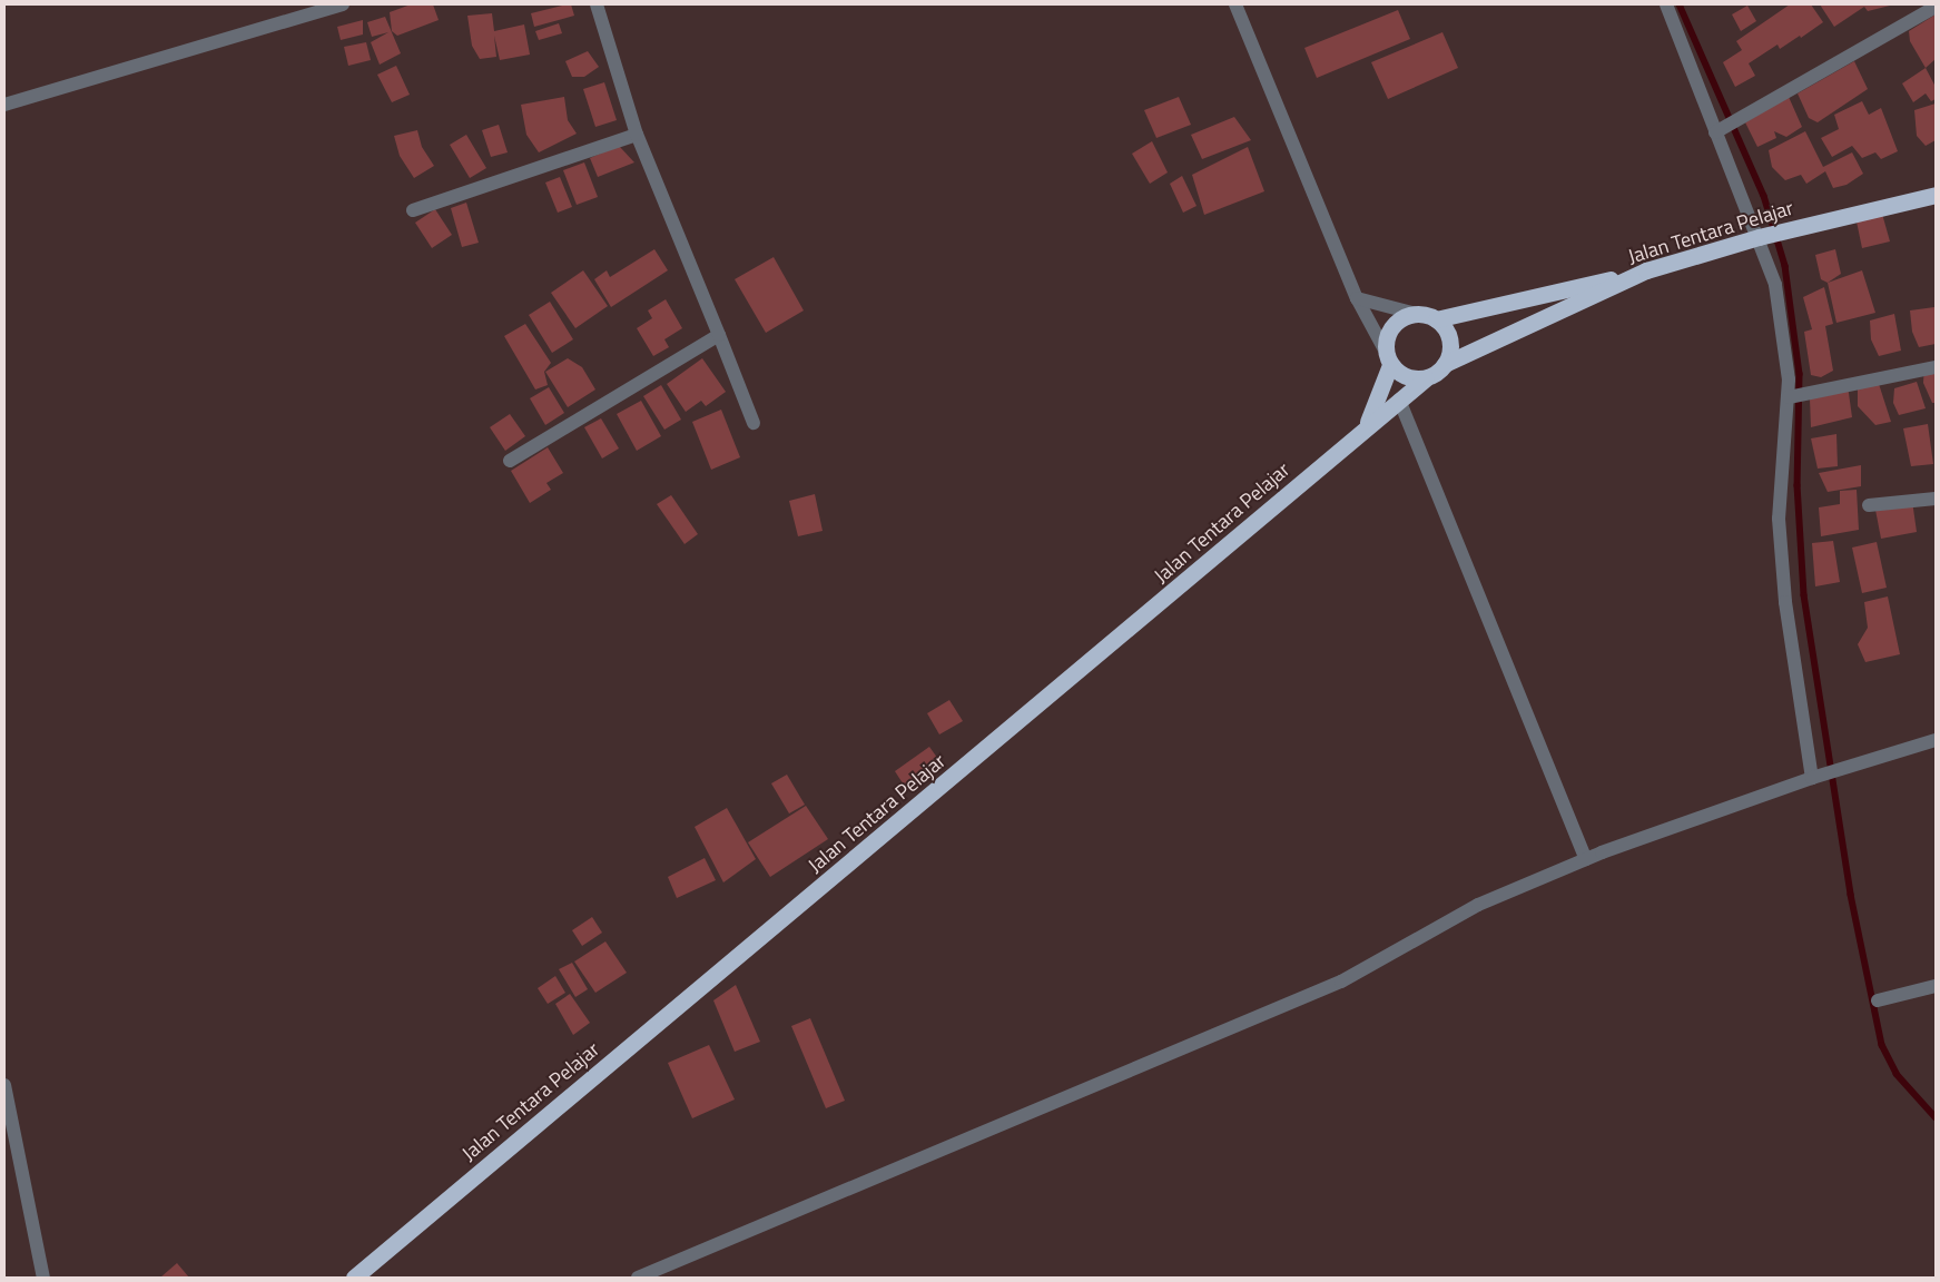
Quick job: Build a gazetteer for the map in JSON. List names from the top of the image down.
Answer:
{
  "streets": {
    "highway": ["Jalan Tentara Pelajar"]
  }
}
